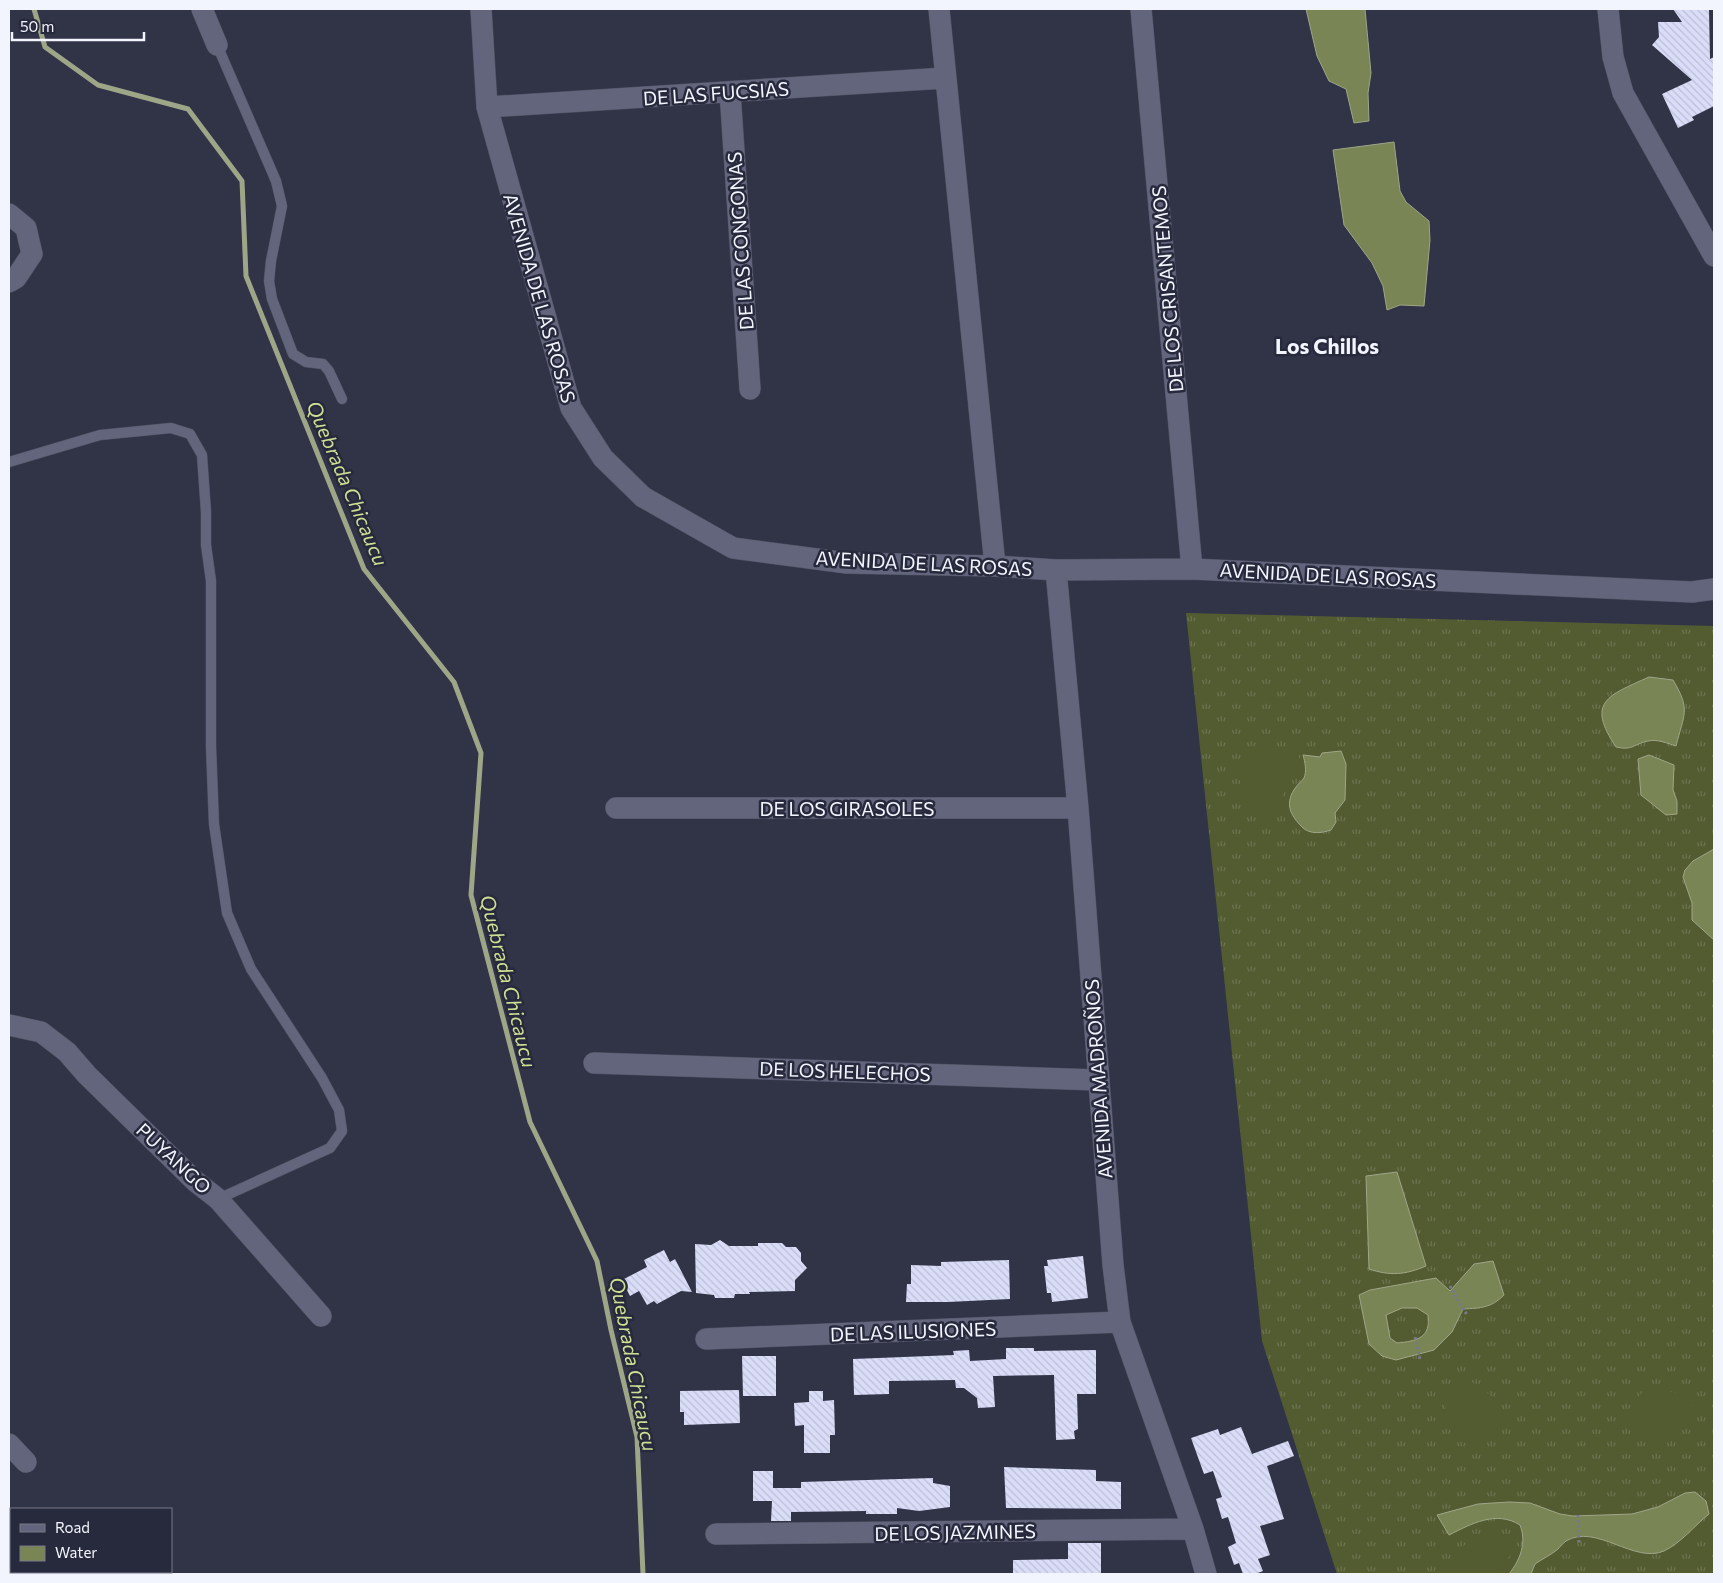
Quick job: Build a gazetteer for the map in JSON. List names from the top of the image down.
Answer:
{
  "streets": {
    "street": [
      "DE LAS FUCSIAS",
      "DE LAS CONGONAS",
      "DE LOS CRISANTEMOS",
      "AVENIDA DE LAS ROSAS",
      "DE LOS GIRASOLES",
      "DE LOS HELECHOS",
      "AVENIDA MADROÑOS",
      "PUYANGO",
      "DE LAS ILUSIONES",
      "DE LOS JAZMINES"
    ]
  },
  "crossings": [
    ["DE LAS FUCSIAS", "DE LAS CONGONAS"],
    ["DE LAS FUCSIAS", "AVENIDA DE LAS ROSAS"],
    ["DE LOS CRISANTEMOS", "AVENIDA DE LAS ROSAS"],
    ["AVENIDA DE LAS ROSAS", "AVENIDA MADROÑOS"],
    ["DE LOS GIRASOLES", "AVENIDA MADROÑOS"],
    ["DE LOS HELECHOS", "AVENIDA MADROÑOS"],
    ["AVENIDA MADROÑOS", "DE LAS ILUSIONES"],
    ["AVENIDA MADROÑOS", "DE LOS JAZMINES"]
  ],
  "districts": ["Los Chillos"],
  "water": ["Quebrada Chicaucu"],
  "legend": ["Road", "Water"],
  "scale_bar": "50 m"
}
